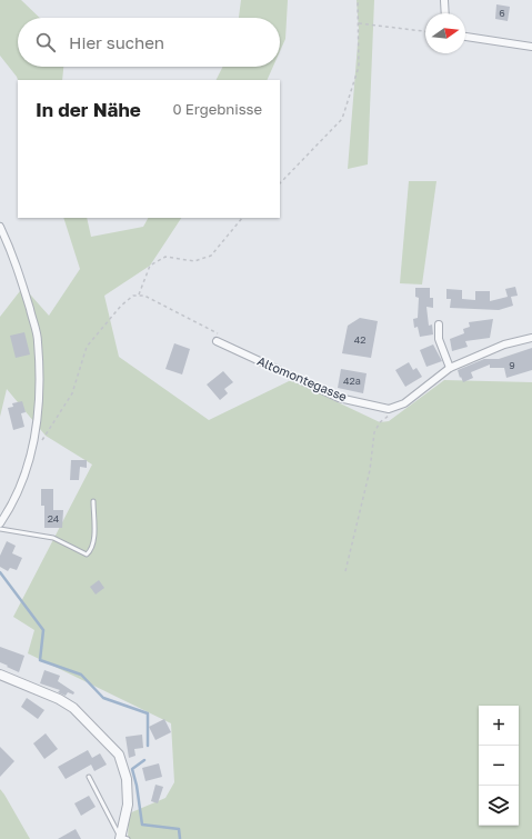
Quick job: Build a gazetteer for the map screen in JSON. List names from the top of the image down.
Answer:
{
  "streets": {
    "street": ["Altomontegasse"]
  },
  "house_numbers": [
    "6",
    "42",
    "9",
    "42a",
    "24"
  ],
  "north": "right",
  "page": {
    "search": "Hier suchen",
    "heading": ["In der Nähe", "0 Ergebnisse"],
    "map_buttons": ["+", "−"]
  }
}
